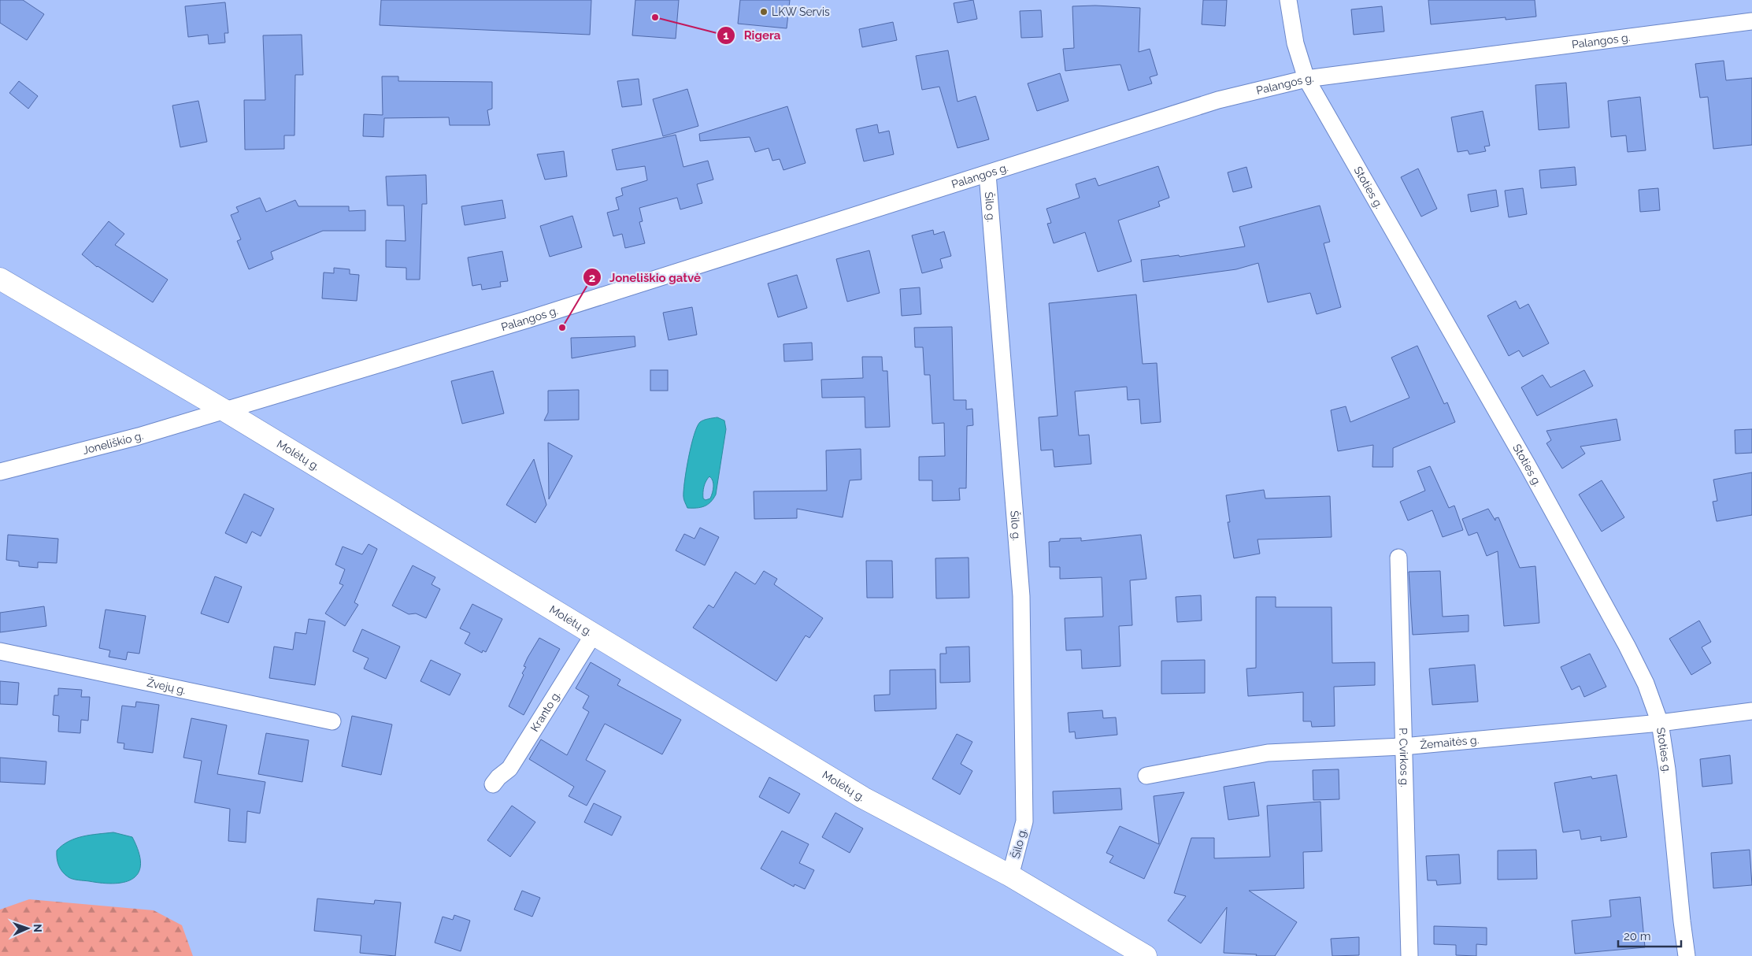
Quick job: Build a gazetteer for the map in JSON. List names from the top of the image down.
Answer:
{
  "streets": {
    "street": [
      "Palangos g.",
      "Stoties g.",
      "Šilo g.",
      "Joneliškio g.",
      "Molėtų g.",
      "Žvejų g.",
      "Kranto g.",
      "Žemaitės g.",
      "P. Cvirkos g."
    ]
  },
  "crossings": [
    ["Palangos g.", "Stoties g."],
    ["Palangos g.", "Šilo g."],
    ["Palangos g.", "Joneliškio g."],
    ["Palangos g.", "Molėtų g."],
    ["Stoties g.", "Žemaitės g."],
    ["Šilo g.", "Molėtų g."],
    ["Joneliškio g.", "Molėtų g."],
    ["Molėtų g.", "Kranto g."],
    ["Žemaitės g.", "P. Cvirkos g."]
  ],
  "places": ["LKW Servis", "Rigera", "Joneliškio gatvė"],
  "scale_bar": "20 m",
  "north": "right"
}
